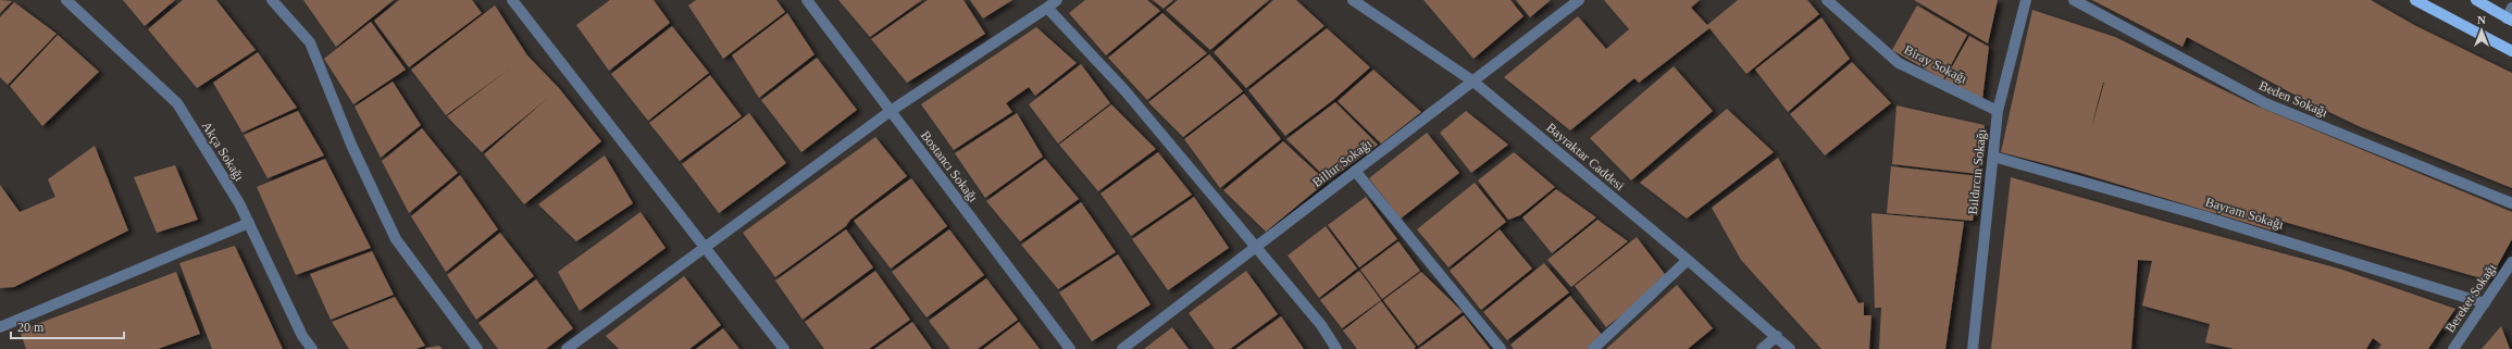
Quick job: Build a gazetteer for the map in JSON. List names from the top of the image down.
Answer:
{
  "streets": {
    "street": [
      "Biray Sokağı",
      "Beden Sokağı",
      "Akça Sokağı",
      "Bayraktar Caddesi",
      "Billur Sokağı",
      "Bostancı Sokağı",
      "Bıldırcın Sokağı",
      "Bayram Sokağı",
      "Bereket Sokağı"
    ]
  },
  "crossings": [
    ["Biray Sokağı", "Bıldırcın Sokağı"],
    ["Bayraktar Caddesi", "Billur Sokağı"],
    ["Bıldırcın Sokağı", "Bayram Sokağı"],
    ["Bayram Sokağı", "Bereket Sokağı"]
  ],
  "scale_bar": "20 m",
  "north": "top"
}
